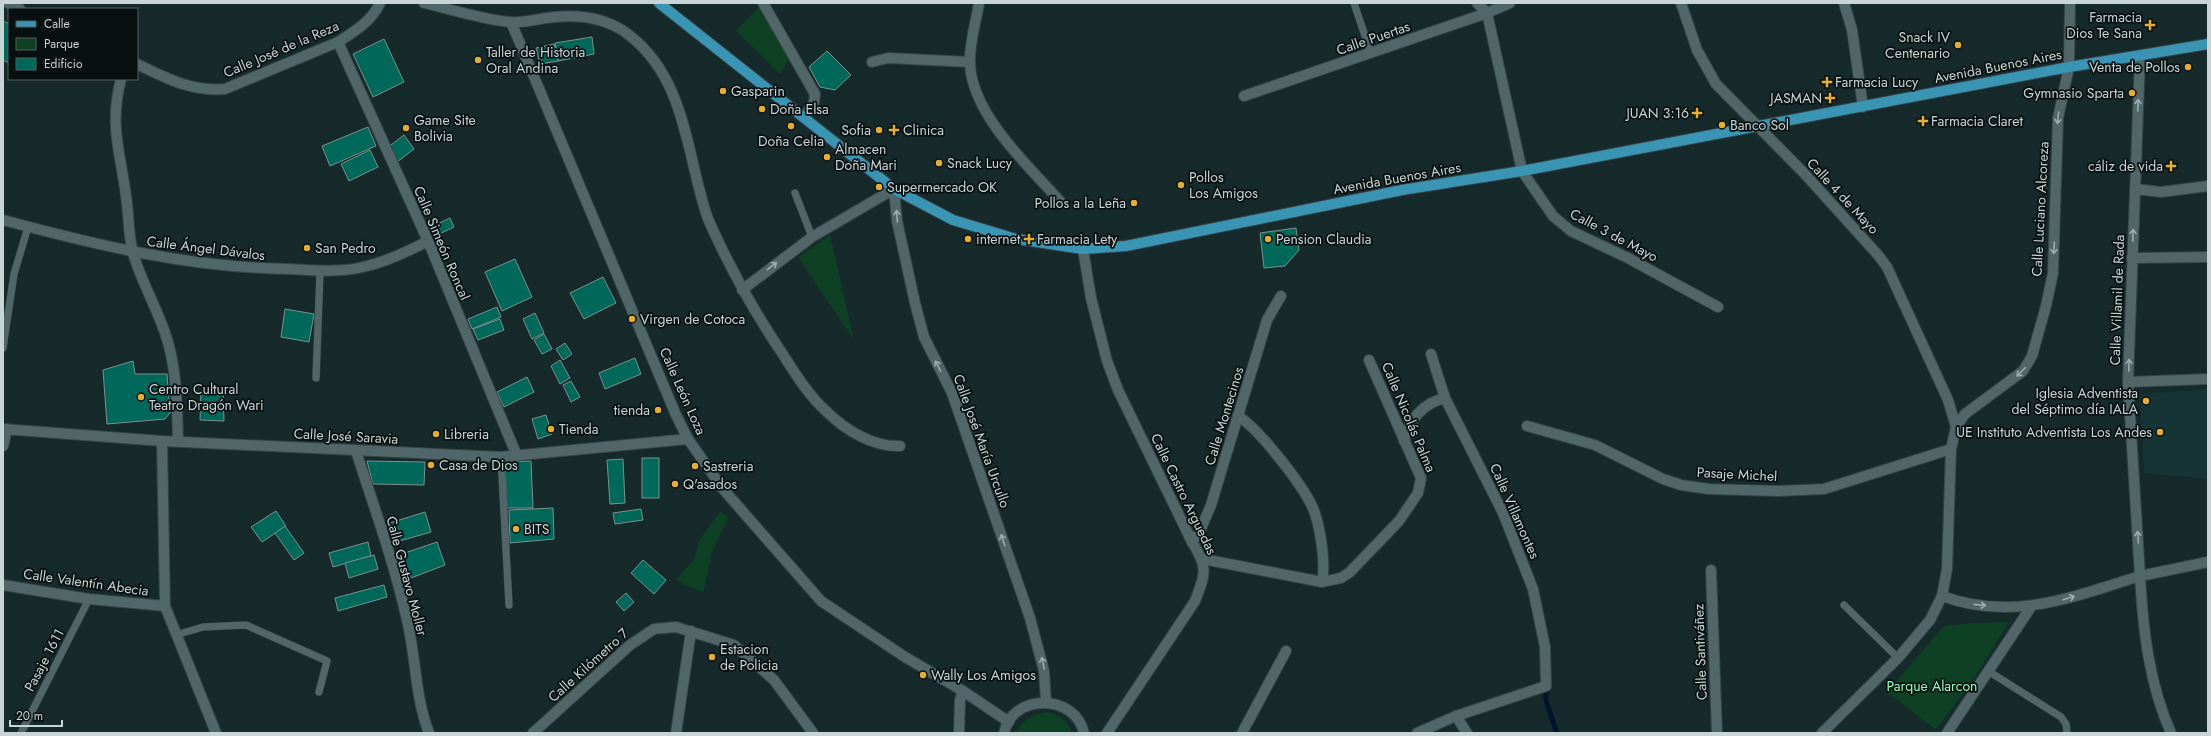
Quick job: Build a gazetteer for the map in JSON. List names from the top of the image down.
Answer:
{
  "streets": {
    "main road": ["Avenida Buenos Aires"],
    "street": [
      "Calle Puertas",
      "Calle José de la Reza",
      "Calle 4 de Mayo",
      "Calle Luciano Alcoreza",
      "Calle 3 de Mayo",
      "Calle Simeón Roncal",
      "Calle Ángel Dávalos",
      "Calle Villamil de Rada",
      "Calle León Loza",
      "Calle Montecinos",
      "Calle Nicolás Palma",
      "Calle José Saravia",
      "Calle José María Urcullo",
      "Pasaje Michel",
      "Calle Castro Arguedas",
      "Calle Villamontes",
      "Calle Gustavo Moller",
      "Calle Valentín Abecia",
      "Calle Santiváñez",
      "Calle Kilómetro 7"
    ],
    "lane": ["Pasaje 1611"]
  },
  "crossings": [
    ["Calle Puertas", "Calle 3 de Mayo"],
    ["Calle José de la Reza", "Calle Simeón Roncal"],
    ["Avenida Buenos Aires", "Calle 4 de Mayo"],
    ["Avenida Buenos Aires", "Calle Luciano Alcoreza"],
    ["Avenida Buenos Aires", "Calle 3 de Mayo"],
    ["Avenida Buenos Aires", "Calle Villamil de Rada"],
    ["Avenida Buenos Aires", "Calle José María Urcullo"],
    ["Avenida Buenos Aires", "Calle Castro Arguedas"],
    ["Calle 4 de Mayo", "Calle Luciano Alcoreza"],
    ["Calle Luciano Alcoreza", "Pasaje Michel"],
    ["Calle Simeón Roncal", "Calle Ángel Dávalos"],
    ["Calle Simeón Roncal", "Calle José Saravia"],
    ["Calle León Loza", "Calle José Saravia"],
    ["Calle Montecinos", "Calle Castro Arguedas"],
    ["Calle Nicolás Palma", "Calle Castro Arguedas"],
    ["Calle José Saravia", "Calle Gustavo Moller"],
    ["Calle Valentín Abecia", "Pasaje 1611"]
  ],
  "one_way": ["Calle Luciano Alcoreza", "Calle Villamil de Rada", "Calle José María Urcullo"],
  "parks": ["Parque Alarcon"],
  "places": {
    "health": [
      "Farmacia Dios Te Sana",
      "Farmacia Lucy",
      "JASMAN",
      "JUAN 3:16",
      "Farmacia Claret",
      "Clinica",
      "cáliz de vida",
      "Farmacia Lety"
    ],
    "other": [
      "Snack IV Centenario",
      "Taller de Historia Oral Andina",
      "Venta de Pollos",
      "Gasparin",
      "Gymnasio Sparta",
      "Doña Elsa",
      "Banco Sol",
      "Doña Celia",
      "Game Site Bolivia",
      "Sofia",
      "Almacen Doña Mari",
      "Snack Lucy",
      "Pollos Los Amigos",
      "Supermercado OK",
      "Pollos a la Leña",
      "internet",
      "Pension Claudia",
      "San Pedro",
      "Virgen de Cotoca",
      "Centro Cultural Teatro Dragón Wari",
      "Iglesia Adventista del Séptimo día IALA",
      "tienda",
      "Tienda",
      "UE Instituto Adventista Los Andes",
      "Libreria",
      "Casa de Dios",
      "Sastreria",
      "Q'asados",
      "BITS",
      "Estacion de Policia",
      "Wally Los Amigos"
    ]
  },
  "legend": ["Calle", "Parque", "Edificio"],
  "scale_bar": "20 m"
}
